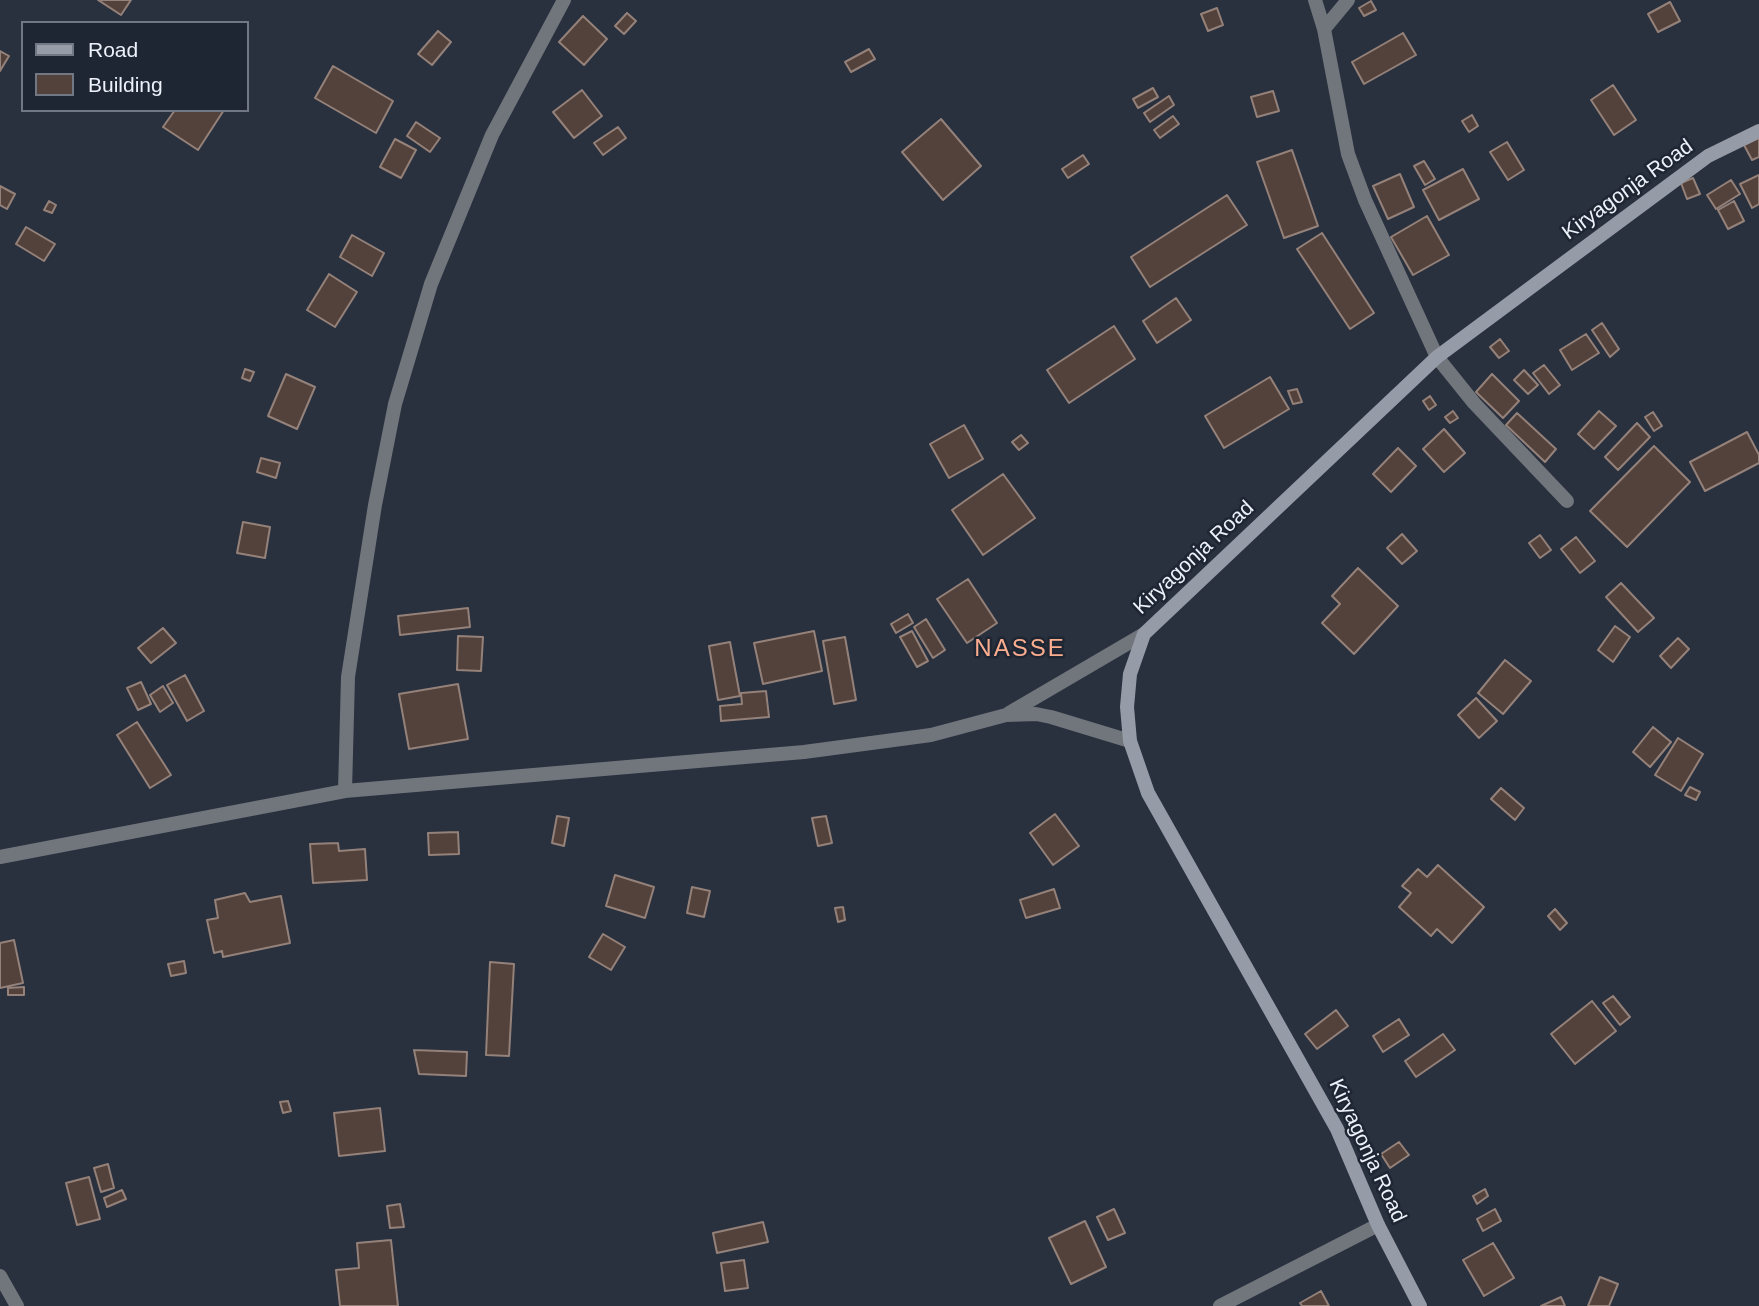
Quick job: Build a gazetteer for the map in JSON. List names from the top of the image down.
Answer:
{
  "streets": {
    "street": ["Kiryagonja Road"]
  },
  "districts": ["NASSE"],
  "legend": ["Road", "Building"]
}
